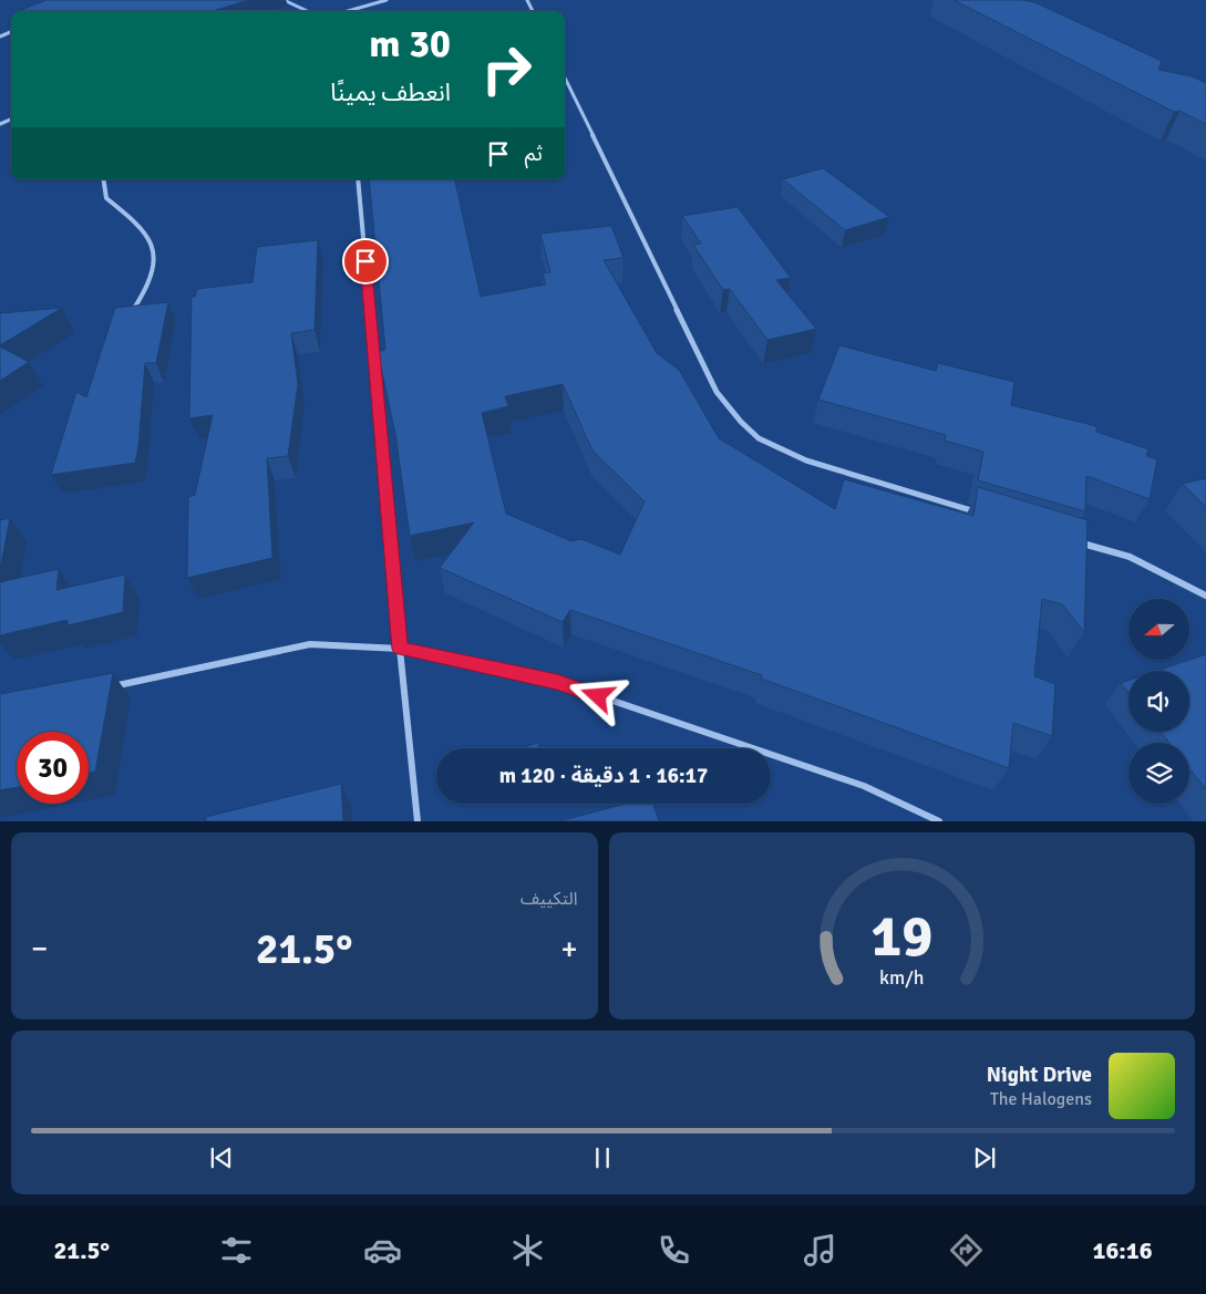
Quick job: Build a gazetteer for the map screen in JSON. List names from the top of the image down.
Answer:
{
  "north": "left",
  "page": {
    "turn": ["30 m", "انعطف يمينًا"],
    "then": "ثم",
    "limit": "30",
    "trip": "16:17 · 1 دقيقة · 120 m",
    "tile": "التكييف",
    "heat": ["−", "21.5°", "+"],
    "song": ["Night Drive", "The Halogens"],
    "tabs": ["16:16", "21.5°"],
    "gauge": ["19", "km/h"]
  }
}
